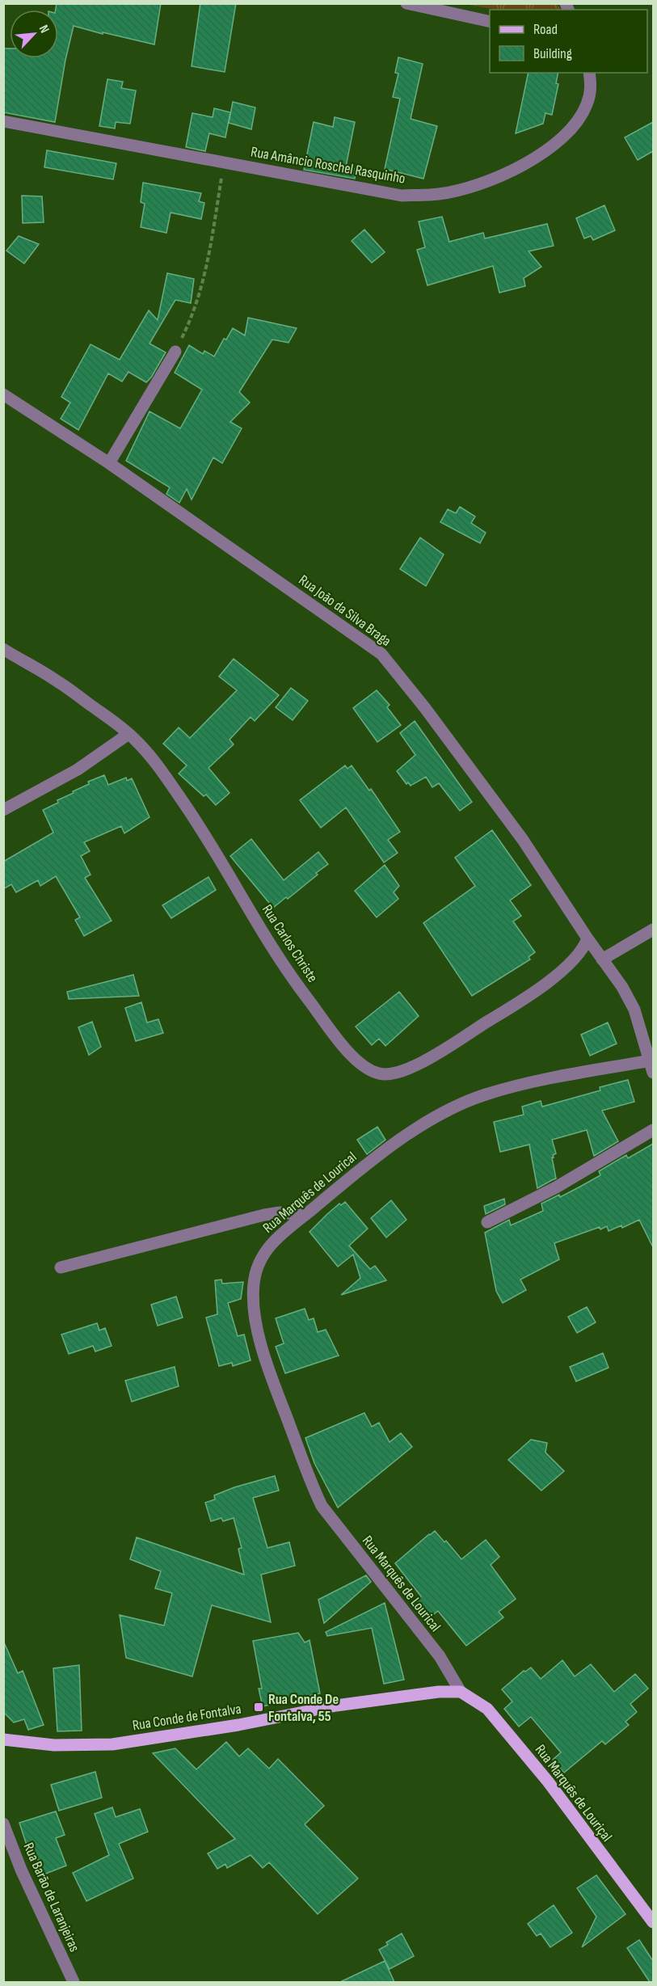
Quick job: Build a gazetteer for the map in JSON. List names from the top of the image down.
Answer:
{
  "streets": {
    "main road": ["Rua Conde de Fontalva", "Rua Marquês de Louriçal"],
    "street": [
      "Rua Amâncio Roschel Rasquinho",
      "Rua João da Silva Braga",
      "Rua Carlos Christe",
      "Rua Marquês de Lourical",
      "Rua Barão de Laranjeiras"
    ]
  },
  "crossings": [
    ["Rua João da Silva Braga", "Rua Carlos Christe"],
    ["Rua João da Silva Braga", "Rua Marquês de Lourical"],
    ["Rua Marquês de Lourical", "Rua Conde de Fontalva"],
    ["Rua Marquês de Lourical", "Rua Marquês de Louriçal"],
    ["Rua Conde de Fontalva", "Rua Marquês de Louriçal"]
  ],
  "places": {
    "transit": ["Rua Conde De Fontalva, 55"]
  },
  "legend": ["Road", "Building"],
  "north": "top right"
}
